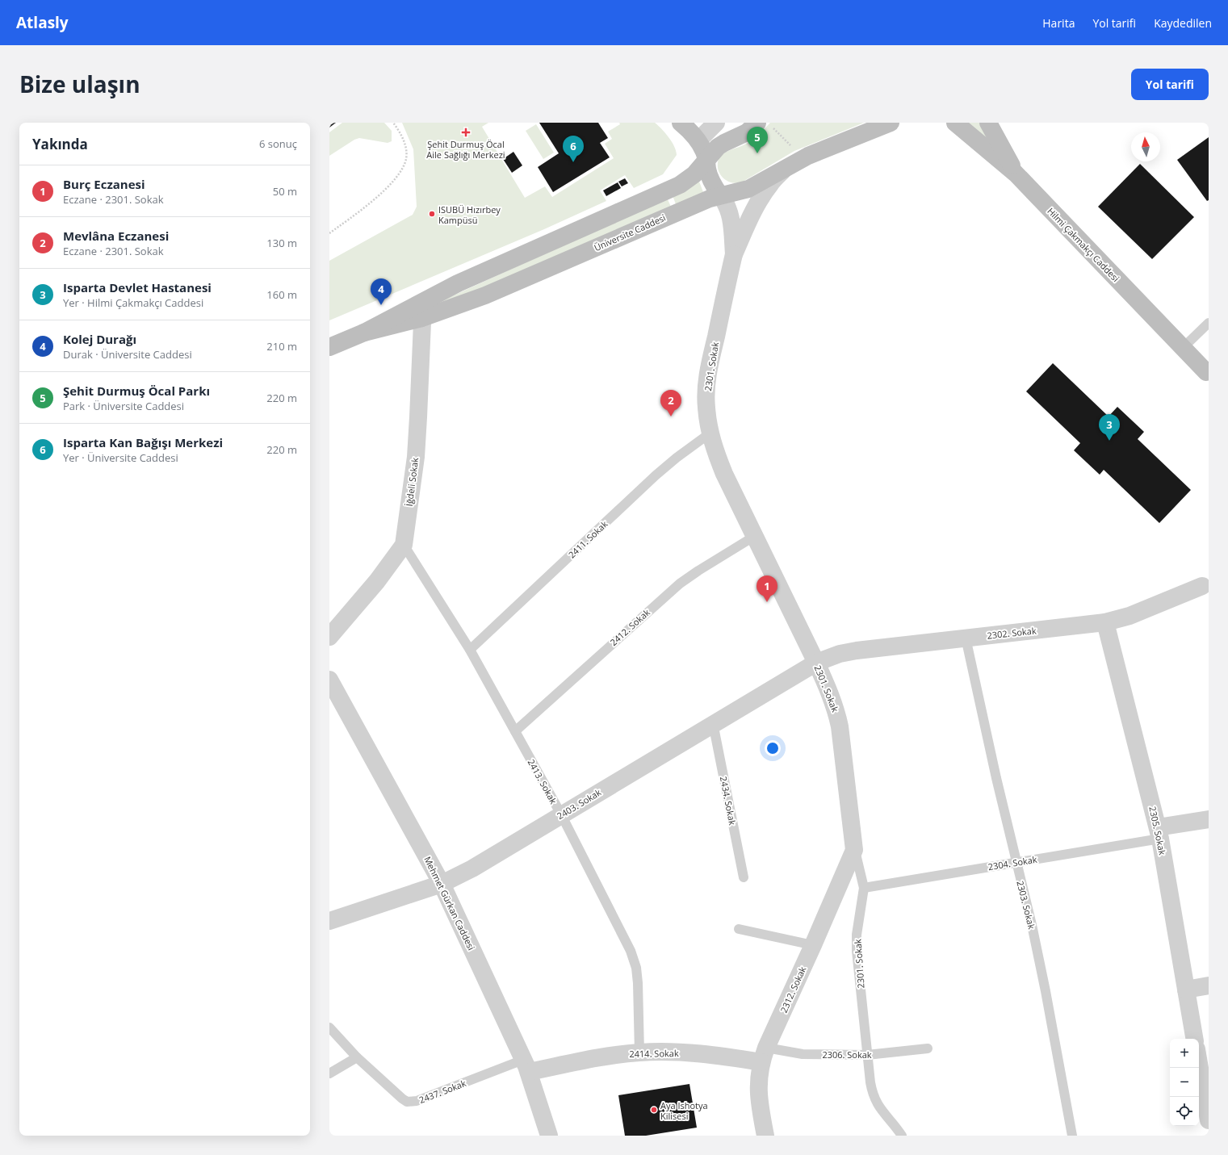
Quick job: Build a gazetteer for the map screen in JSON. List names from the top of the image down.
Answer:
{
  "streets": {
    "main road": ["Üniversite Caddesi", "Hilmi Çakmakçı Caddesi"],
    "street": [
      "2301. Sokak",
      "İğdeli Sokak",
      "2302. Sokak",
      "2403. Sokak",
      "2305. Sokak",
      "2304. Sokak",
      "Mehmet Gürkan Caddesi",
      "2312. Sokak",
      "2414. Sokak"
    ],
    "lane": [
      "2411. Sokak",
      "2412. Sokak",
      "2413. Sokak",
      "2434. Sokak",
      "2303. Sokak",
      "2306. Sokak",
      "2437. Sokak"
    ]
  },
  "crossings": [
    ["Üniversite Caddesi", "2301. Sokak"],
    ["Üniversite Caddesi", "İğdeli Sokak"],
    ["2301. Sokak", "2411. Sokak"],
    ["2301. Sokak", "2412. Sokak"],
    ["2301. Sokak", "2302. Sokak"],
    ["2301. Sokak", "2403. Sokak"],
    ["2301. Sokak", "2304. Sokak"],
    ["2301. Sokak", "2312. Sokak"],
    ["2301. Sokak", "2306. Sokak"],
    ["İğdeli Sokak", "2413. Sokak"],
    ["2411. Sokak", "2413. Sokak"],
    ["2412. Sokak", "2413. Sokak"],
    ["2302. Sokak", "2403. Sokak"],
    ["2302. Sokak", "2305. Sokak"],
    ["2302. Sokak", "2303. Sokak"],
    ["2413. Sokak", "2403. Sokak"],
    ["2413. Sokak", "2414. Sokak"],
    ["2434. Sokak", "2403. Sokak"],
    ["2403. Sokak", "Mehmet Gürkan Caddesi"],
    ["2305. Sokak", "2304. Sokak"],
    ["2304. Sokak", "2303. Sokak"],
    ["Mehmet Gürkan Caddesi", "2414. Sokak"],
    ["Mehmet Gürkan Caddesi", "2437. Sokak"],
    ["2312. Sokak", "2414. Sokak"],
    ["2312. Sokak", "2306. Sokak"],
    ["2414. Sokak", "2306. Sokak"],
    ["2414. Sokak", "2437. Sokak"]
  ],
  "places": {
    "health": ["Şehit Durmuş Öcal Aile Sağlığı Merkezi"],
    "other": ["ISUBÜ Hızırbey Kampüsü", "Aya Ishotya Kilisesi"]
  },
  "north": "top",
  "page": {
    "header": "Atlasly",
    "nav": ["Harita", "Yol tarifi", "Kaydedilen"],
    "title": "Bize ulaşın",
    "buttons": "Yol tarifi",
    "heading": ["Yakında", "6 sonuç"],
    "pins": [
      "5",
      "6",
      "4",
      "2",
      "3",
      "1"
    ],
    "list": [
      {
        "mark": "1",
        "name": "Burç Eczanesi",
        "note": "Eczane · 2301. Sokak",
        "value": "50 m"
      },
      {
        "mark": "2",
        "name": "Mevlâna Eczanesi",
        "note": "Eczane · 2301. Sokak",
        "value": "130 m"
      },
      {
        "mark": "3",
        "name": "Isparta Devlet Hastanesi",
        "note": "Yer · Hilmi Çakmakçı Caddesi",
        "value": "160 m"
      },
      {
        "mark": "4",
        "name": "Kolej Durağı",
        "note": "Durak · Üniversite Caddesi",
        "value": "210 m"
      },
      {
        "mark": "5",
        "name": "Şehit Durmuş Öcal Parkı",
        "note": "Park · Üniversite Caddesi",
        "value": "220 m"
      },
      {
        "mark": "6",
        "name": "Isparta Kan Bağışı Merkezi",
        "note": "Yer · Üniversite Caddesi",
        "value": "220 m"
      }
    ],
    "map_buttons": ["+", "−"]
  }
}
